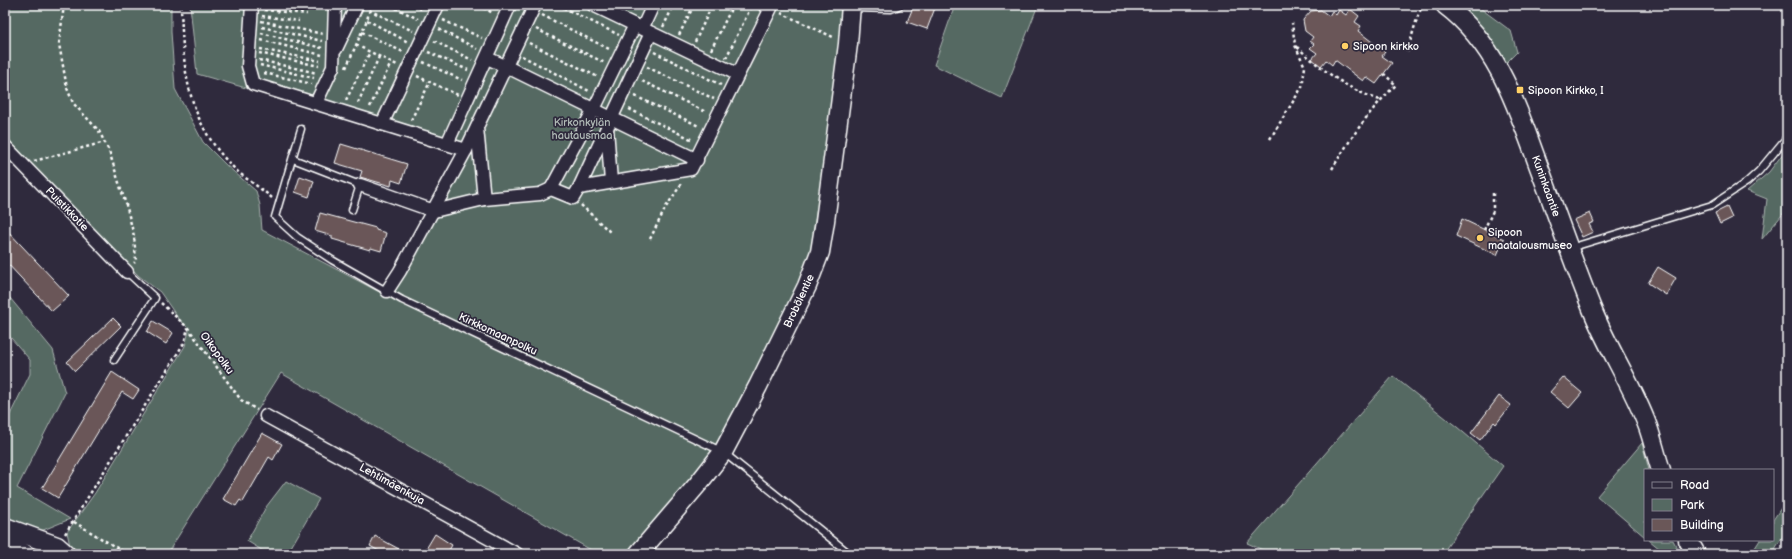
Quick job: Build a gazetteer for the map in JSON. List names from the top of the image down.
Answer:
{
  "streets": {
    "street": [
      "Kuninkaantie",
      "Puistikkotie",
      "Brobölentie",
      "Lehtimäenkuja"
    ],
    "lane": ["Kirkkomaanpolku"],
    "path": ["Oikopolku"]
  },
  "crossings": [
    ["Brobölentie", "Kirkkomaanpolku"],
    ["Oikopolku", "Lehtimäenkuja"]
  ],
  "parks": ["Kirkonkylän hautausmaa"],
  "places": {
    "other": ["Sipoon kirkko", "Sipoon maatalousmuseo"],
    "transit": ["Sipoon Kirkko, I"]
  },
  "legend": ["Road", "Park", "Building"]
}
